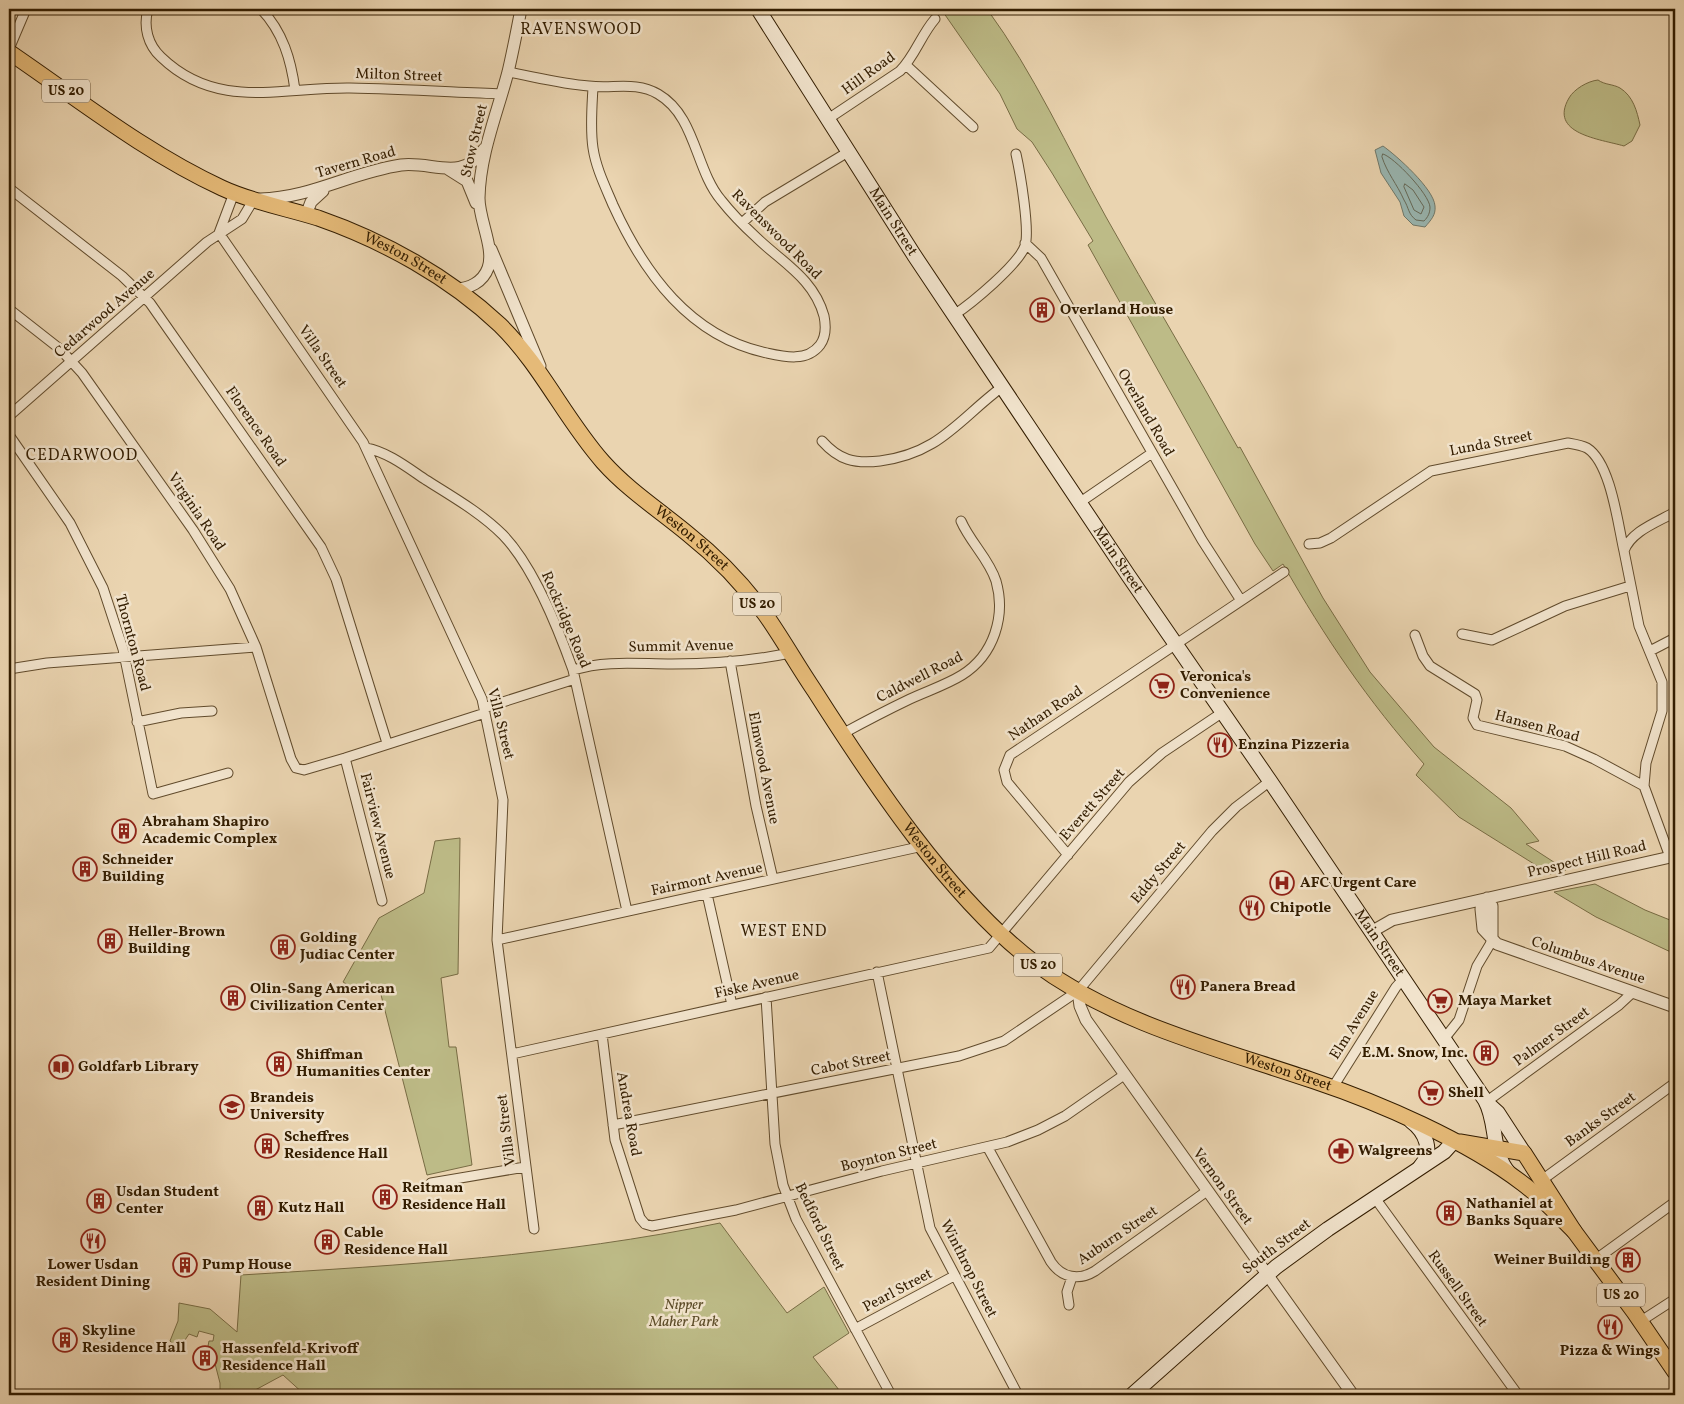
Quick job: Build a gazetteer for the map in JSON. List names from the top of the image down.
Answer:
{
  "streets": {
    "main road": [
      "US 20",
      "Main Street",
      "Weston Street",
      "South Street"
    ],
    "street": [
      "Hill Road",
      "Milton Street",
      "Stow Street",
      "Tavern Road",
      "Ravenswood Road",
      "Cedarwood Avenue",
      "Villa Street",
      "Overland Road",
      "Florence Road",
      "Lunda Street",
      "Virginia Road",
      "Rockridge Road",
      "Thornton Road",
      "Summit Avenue",
      "Caldwell Road",
      "Nathan Road",
      "Hansen Road",
      "Elmwood Avenue",
      "Everett Street",
      "Fairview Avenue",
      "Prospect Hill Road",
      "Eddy Street",
      "Fairmont Avenue",
      "Columbus Avenue",
      "Fiske Avenue",
      "Elm Avenue",
      "Palmer Street",
      "Cabot Street",
      "Andrea Road",
      "Banks Street",
      "Boynton Street",
      "Vernon Street",
      "Bedford Street",
      "Auburn Street",
      "Winthrop Street",
      "Russell Street",
      "Pearl Street"
    ]
  },
  "crossings": [
    ["Hill Road", "Main Street"],
    ["Milton Street", "Stow Street"],
    ["Stow Street", "Tavern Road"],
    ["Stow Street", "Ravenswood Road"],
    ["Stow Street", "Weston Street"],
    ["Tavern Road", "Weston Street"],
    ["Tavern Road", "Cedarwood Avenue"],
    ["Main Street", "Weston Street"],
    ["Main Street", "Nathan Road"],
    ["Main Street", "Everett Street"],
    ["Main Street", "Prospect Hill Road"],
    ["Main Street", "Eddy Street"],
    ["Main Street", "Elm Avenue"],
    ["Main Street", "Palmer Street"],
    ["Main Street", "Banks Street"],
    ["Weston Street", "Cedarwood Avenue"],
    ["Weston Street", "Summit Avenue"],
    ["Weston Street", "Caldwell Road"],
    ["Weston Street", "Everett Street"],
    ["Weston Street", "Eddy Street"],
    ["Weston Street", "Fairmont Avenue"],
    ["Weston Street", "Fiske Avenue"],
    ["Weston Street", "Elm Avenue"],
    ["Weston Street", "Cabot Street"],
    ["Weston Street", "Vernon Street"],
    ["Weston Street", "South Street"],
    ["Cedarwood Avenue", "Villa Street"],
    ["Cedarwood Avenue", "Florence Road"],
    ["Cedarwood Avenue", "Virginia Road"],
    ["Villa Street", "Rockridge Road"],
    ["Villa Street", "Summit Avenue"],
    ["Villa Street", "Fairmont Avenue"],
    ["Villa Street", "Fiske Avenue"],
    ["Florence Road", "Summit Avenue"],
    ["Lunda Street", "Prospect Hill Road"],
    ["Virginia Road", "Summit Avenue"],
    ["Rockridge Road", "Summit Avenue"],
    ["Rockridge Road", "Fairmont Avenue"],
    ["Summit Avenue", "Elmwood Avenue"],
    ["Summit Avenue", "Fairview Avenue"],
    ["Nathan Road", "Everett Street"],
    ["Hansen Road", "Prospect Hill Road"],
    ["Elmwood Avenue", "Fairmont Avenue"],
    ["Everett Street", "Fiske Avenue"],
    ["Eddy Street", "Cabot Street"],
    ["Eddy Street", "Vernon Street"],
    ["Columbus Avenue", "Palmer Street"],
    ["Fiske Avenue", "Andrea Road"],
    ["Fiske Avenue", "Bedford Street"],
    ["Fiske Avenue", "Winthrop Street"],
    ["Cabot Street", "Andrea Road"],
    ["Cabot Street", "Vernon Street"],
    ["Cabot Street", "Bedford Street"],
    ["Cabot Street", "Winthrop Street"],
    ["Andrea Road", "Boynton Street"],
    ["Boynton Street", "Vernon Street"],
    ["Boynton Street", "Bedford Street"],
    ["Boynton Street", "Auburn Street"],
    ["Boynton Street", "Winthrop Street"],
    ["Vernon Street", "Auburn Street"],
    ["Vernon Street", "South Street"],
    ["Bedford Street", "Pearl Street"],
    ["South Street", "Russell Street"],
    ["Winthrop Street", "Pearl Street"]
  ],
  "districts": ["RAVENSWOOD", "CEDARWOOD", "WEST END"],
  "parks": ["Nipper Maher Park"],
  "places": {
    "building": [
      "Overland House",
      "Abraham Shapiro Academic Complex",
      "Schneider Building",
      "Heller-Brown Building",
      "Golding Judiac Center",
      "Olin-Sang American Civilization Center",
      "E.M. Snow, Inc.",
      "Shiffman Humanities Center",
      "Scheffres Residence Hall",
      "Reitman Residence Hall",
      "Usdan Student Center",
      "Kutz Hall",
      "Nathaniel at Banks Square",
      "Cable Residence Hall",
      "Weiner Building",
      "Pump House",
      "Skyline Residence Hall",
      "Hassenfeld-Krivoff Residence Hall"
    ],
    "supermarket": ["Veronica's Convenience", "Maya Market", "Shell"],
    "restaurant": [
      "Enzina Pizzeria",
      "Chipotle",
      "Panera Bread",
      "Lower Usdan Resident Dining",
      "Pizza & Wings"
    ],
    "hospital": ["AFC Urgent Care"],
    "library": ["Goldfarb Library"],
    "school or university": ["Brandeis University"],
    "pharmacy": ["Walgreens"]
  }
}
